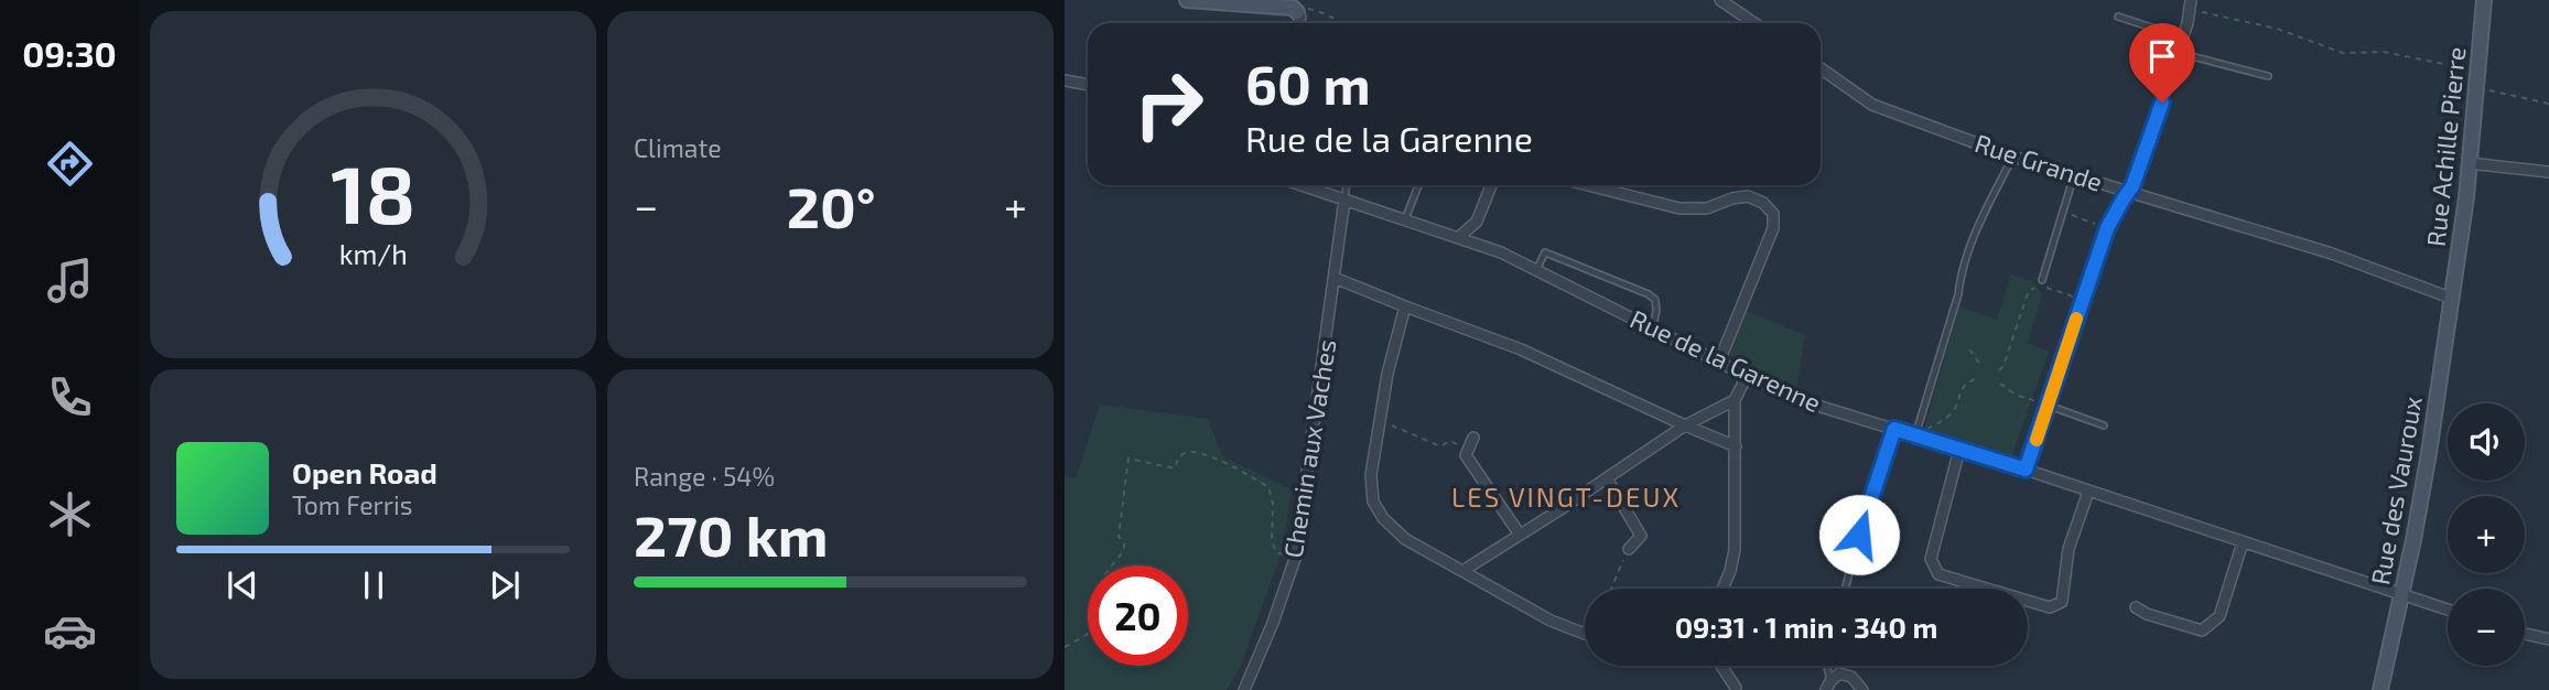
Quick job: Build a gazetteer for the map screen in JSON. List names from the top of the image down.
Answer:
{
  "streets": {
    "street": [
      "Rue Achille Pierre",
      "Rue Grande",
      "Rue de la Garenne",
      "Chemin aux Vaches",
      "Rue des Vauroux"
    ]
  },
  "crossings": [
    ["Rue Achille Pierre", "Rue Grande"],
    ["Rue Achille Pierre", "Rue des Vauroux"],
    ["Rue Grande", "Rue des Vauroux"],
    ["Rue de la Garenne", "Chemin aux Vaches"],
    ["Rue de la Garenne", "Rue des Vauroux"]
  ],
  "districts": ["LES VINGT-DEUX"],
  "page": {
    "tabs": "09:30",
    "tile": [
      "Climate",
      ["Range · 54%", "270 km"]
    ],
    "turn": ["60 m", "Rue de la Garenne"],
    "heat": ["−", "20°", "+"],
    "map_buttons": ["+", "−"],
    "song": ["Open Road", "Tom Ferris"],
    "limit": "20",
    "trip": "09:31 · 1 min · 340 m",
    "gauge": ["18", "km/h"]
  }
}
